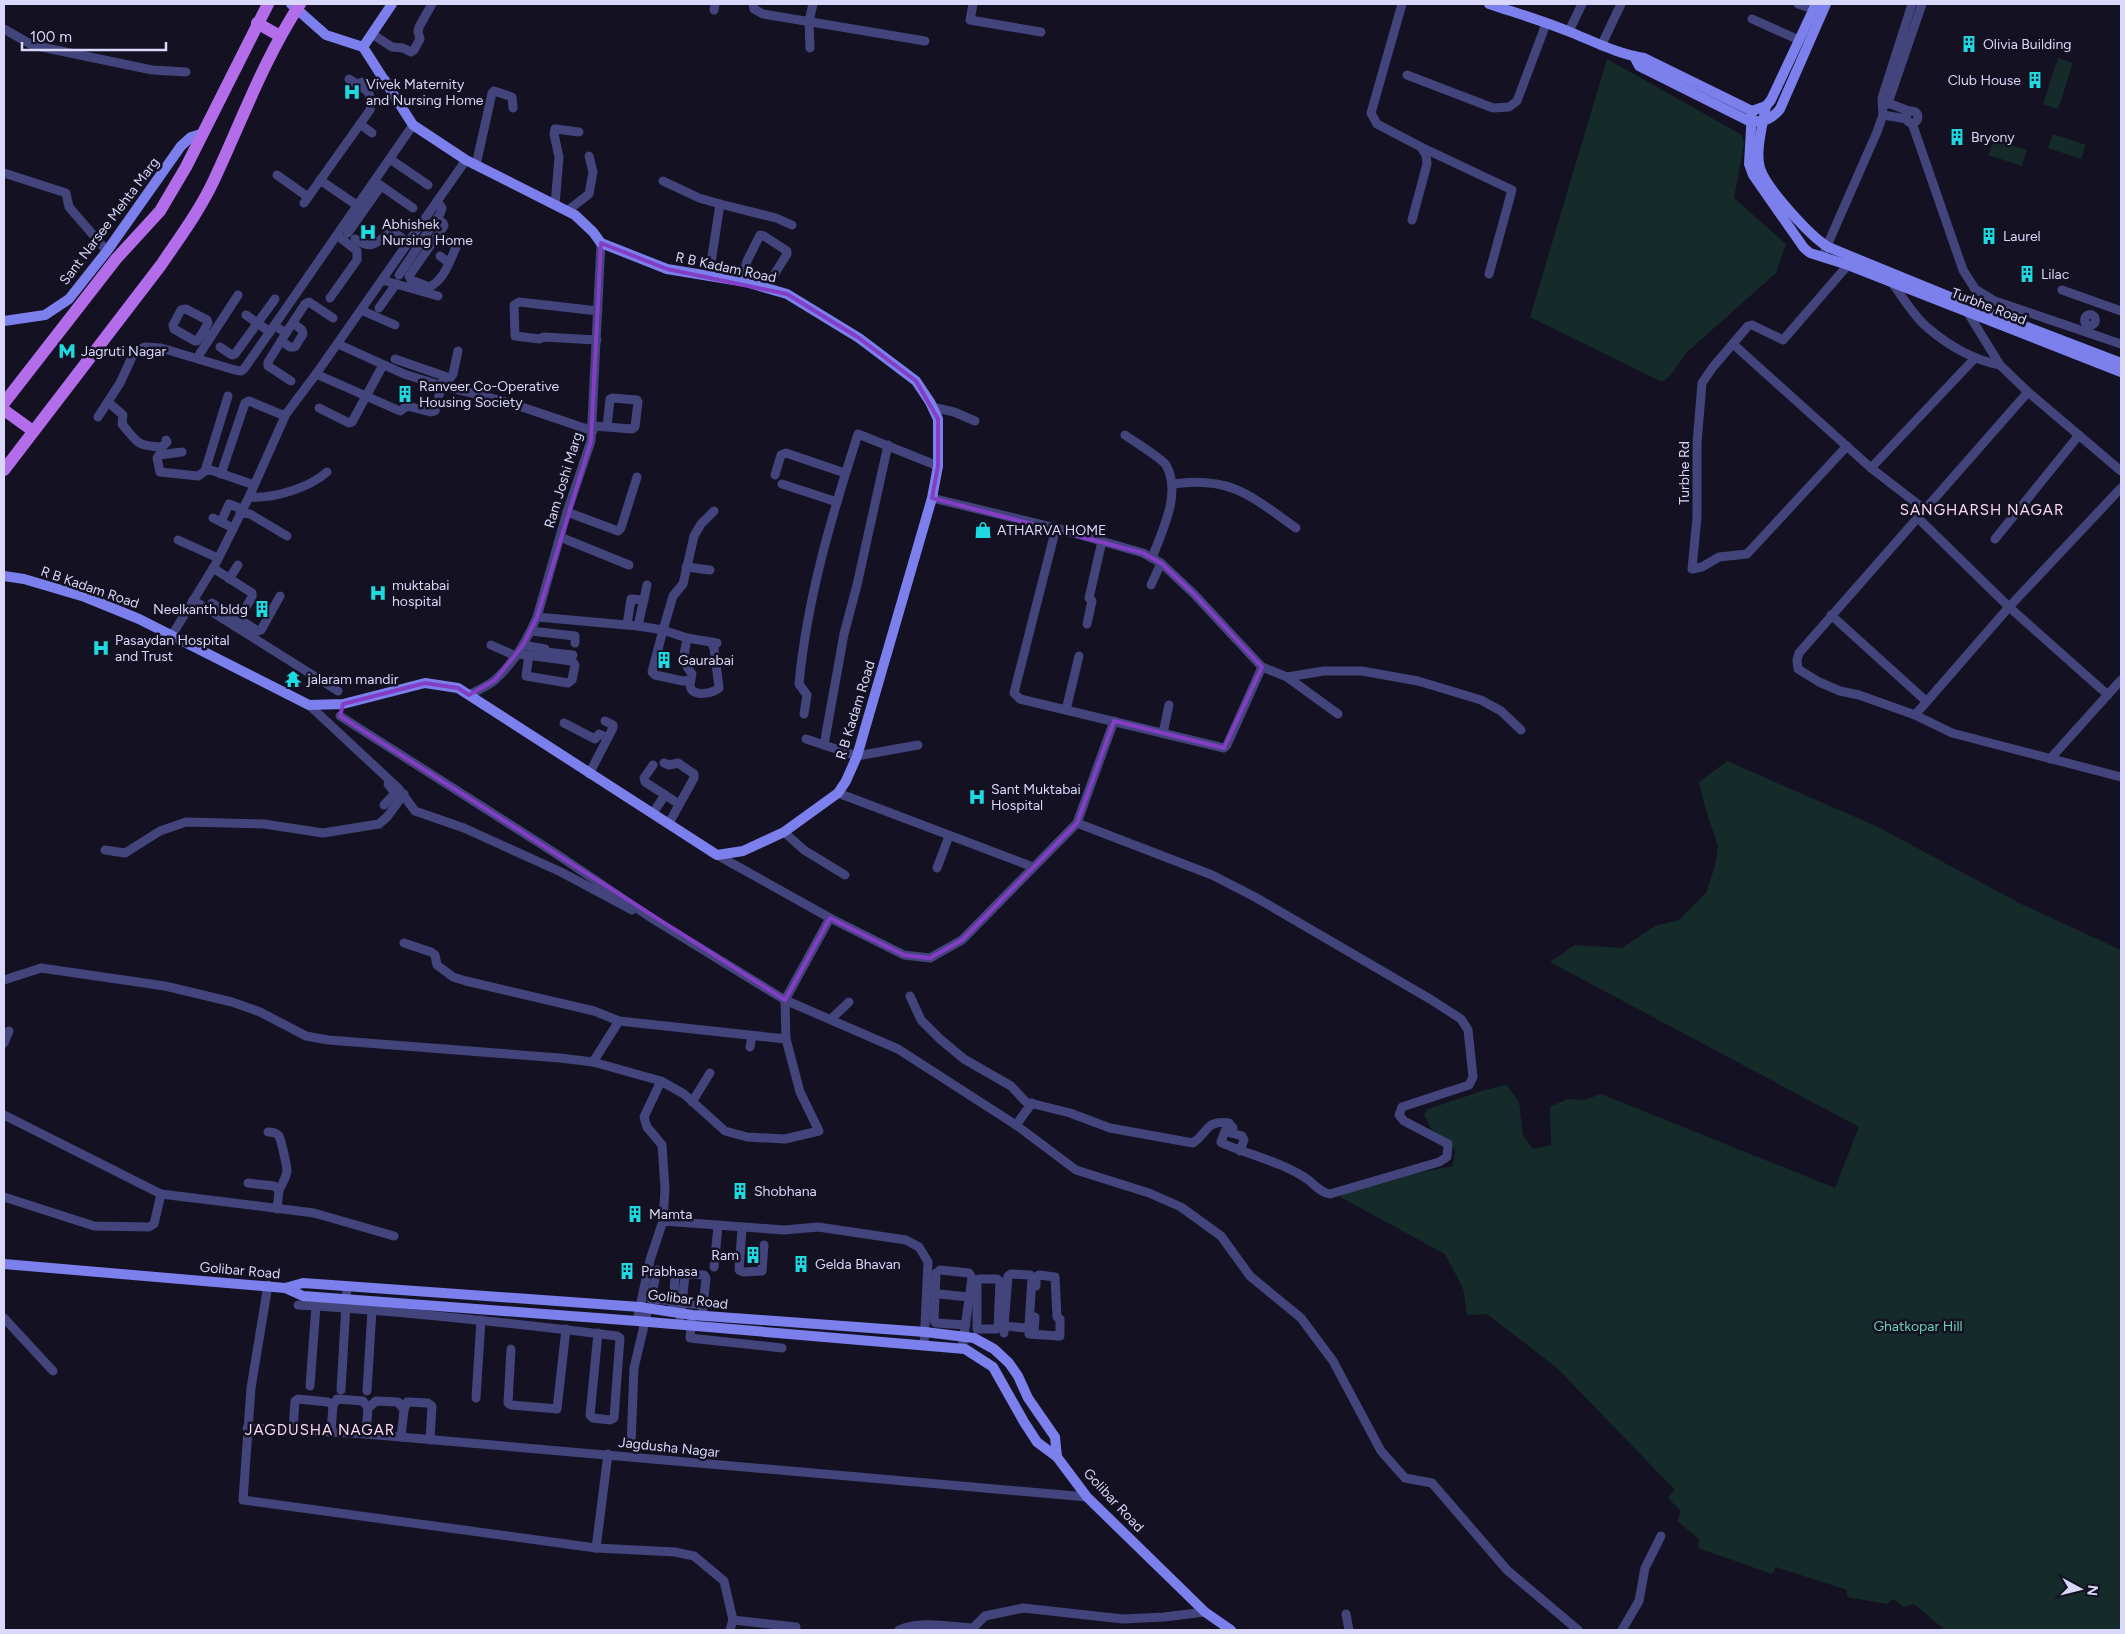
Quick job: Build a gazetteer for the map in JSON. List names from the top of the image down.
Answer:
{
  "streets": {
    "street": [
      "Sant Narsee Mehta Marg",
      "R B Kadam Road",
      "Turbhe Road",
      "Turbhe Rd",
      "Ram Joshi Marg",
      "Golibar Road",
      "Jagdusha Nagar"
    ]
  },
  "crossings": [
    ["R B Kadam Road", "Ram Joshi Marg"],
    ["Turbhe Road", "Turbhe Rd"],
    ["Golibar Road", "Jagdusha Nagar"]
  ],
  "districts": ["SANGHARSH NAGAR", "JAGDUSHA NAGAR"],
  "parks": ["Ghatkopar Hill"],
  "places": {
    "building": [
      "Olivia Building",
      "Club House",
      "Bryony",
      "Laurel",
      "Lilac",
      "Ranveer Co-Operative Housing Society",
      "Neelkanth bldg",
      "Gaurabai",
      "Shobhana",
      "Mamta",
      "Ram",
      "Gelda Bhavan",
      "Prabhasa"
    ],
    "hospital": [
      "Vivek Maternity and Nursing Home",
      "Abhishek Nursing Home",
      "muktabai hospital",
      "Pasaydan Hospital and Trust",
      "Sant Muktabai Hospital"
    ],
    "metro station": ["Jagruti Nagar"],
    "shop": ["ATHARVA HOME"],
    "temple": ["jalaram mandir"]
  },
  "scale_bar": "100 m",
  "north": "right"
}
